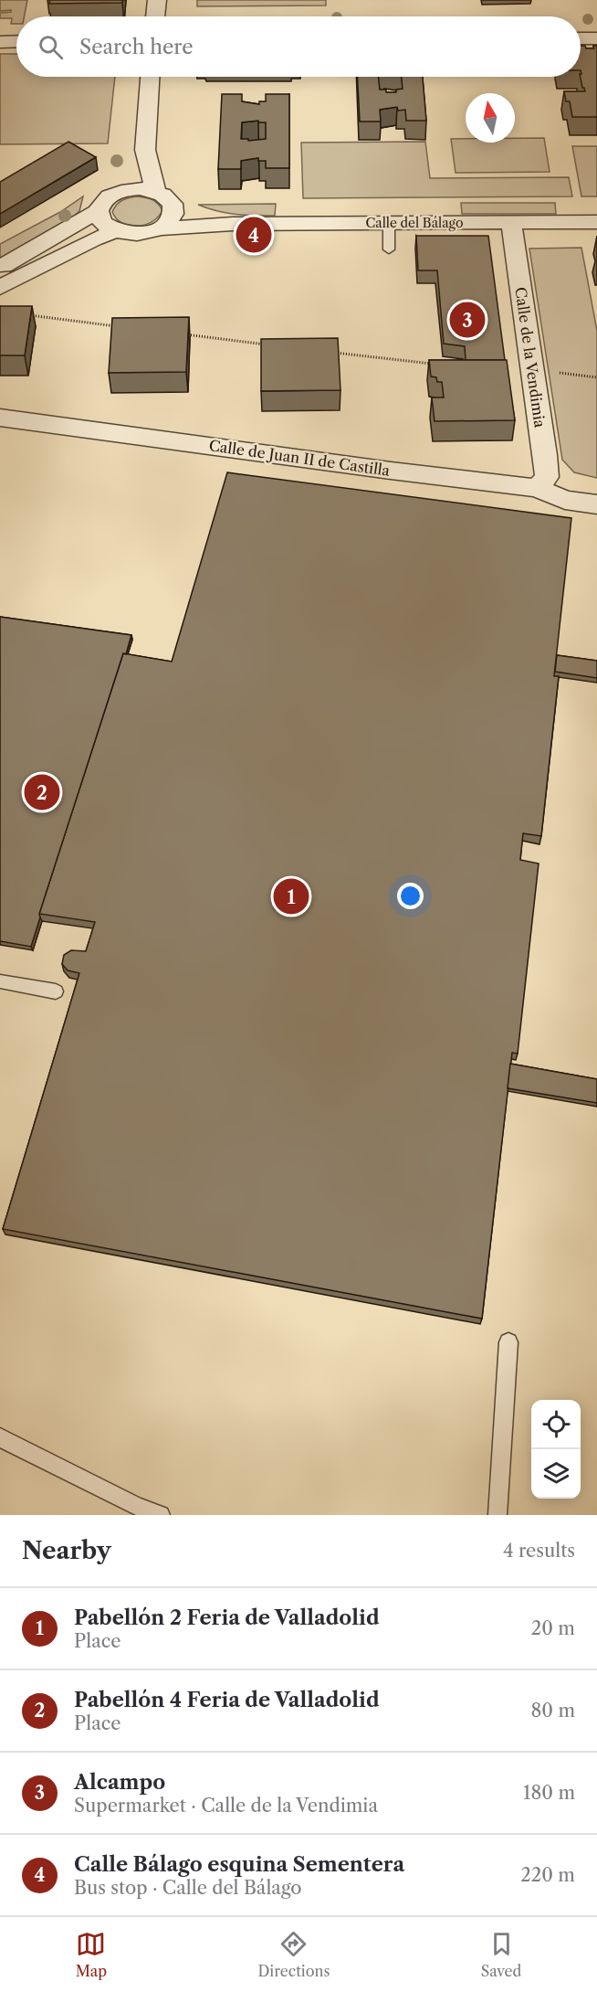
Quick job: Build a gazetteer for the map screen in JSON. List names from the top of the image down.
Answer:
{
  "streets": {
    "street": ["Calle del Bálago", "Calle de la Vendimia", "Calle de Juan II de Castilla"]
  },
  "crossings": [
    ["Calle del Bálago", "Calle de la Vendimia"],
    ["Calle de la Vendimia", "Calle de Juan II de Castilla"]
  ],
  "north": "top",
  "page": {
    "search": "Search here",
    "pins": [
      "4",
      "3",
      "2",
      "1"
    ],
    "heading": ["Nearby", "4 results"],
    "list": [
      {
        "mark": "1",
        "name": "Pabellón 2 Feria de Valladolid",
        "note": "Place",
        "value": "20 m"
      },
      {
        "mark": "2",
        "name": "Pabellón 4 Feria de Valladolid",
        "note": "Place",
        "value": "80 m"
      },
      {
        "mark": "3",
        "name": "Alcampo",
        "note": "Supermarket · Calle de la Vendimia",
        "value": "180 m"
      },
      {
        "mark": "4",
        "name": "Calle Bálago esquina Sementera",
        "note": "Bus stop · Calle del Bálago",
        "value": "220 m"
      }
    ],
    "nav": ["Map", "Directions", "Saved"]
  }
}
